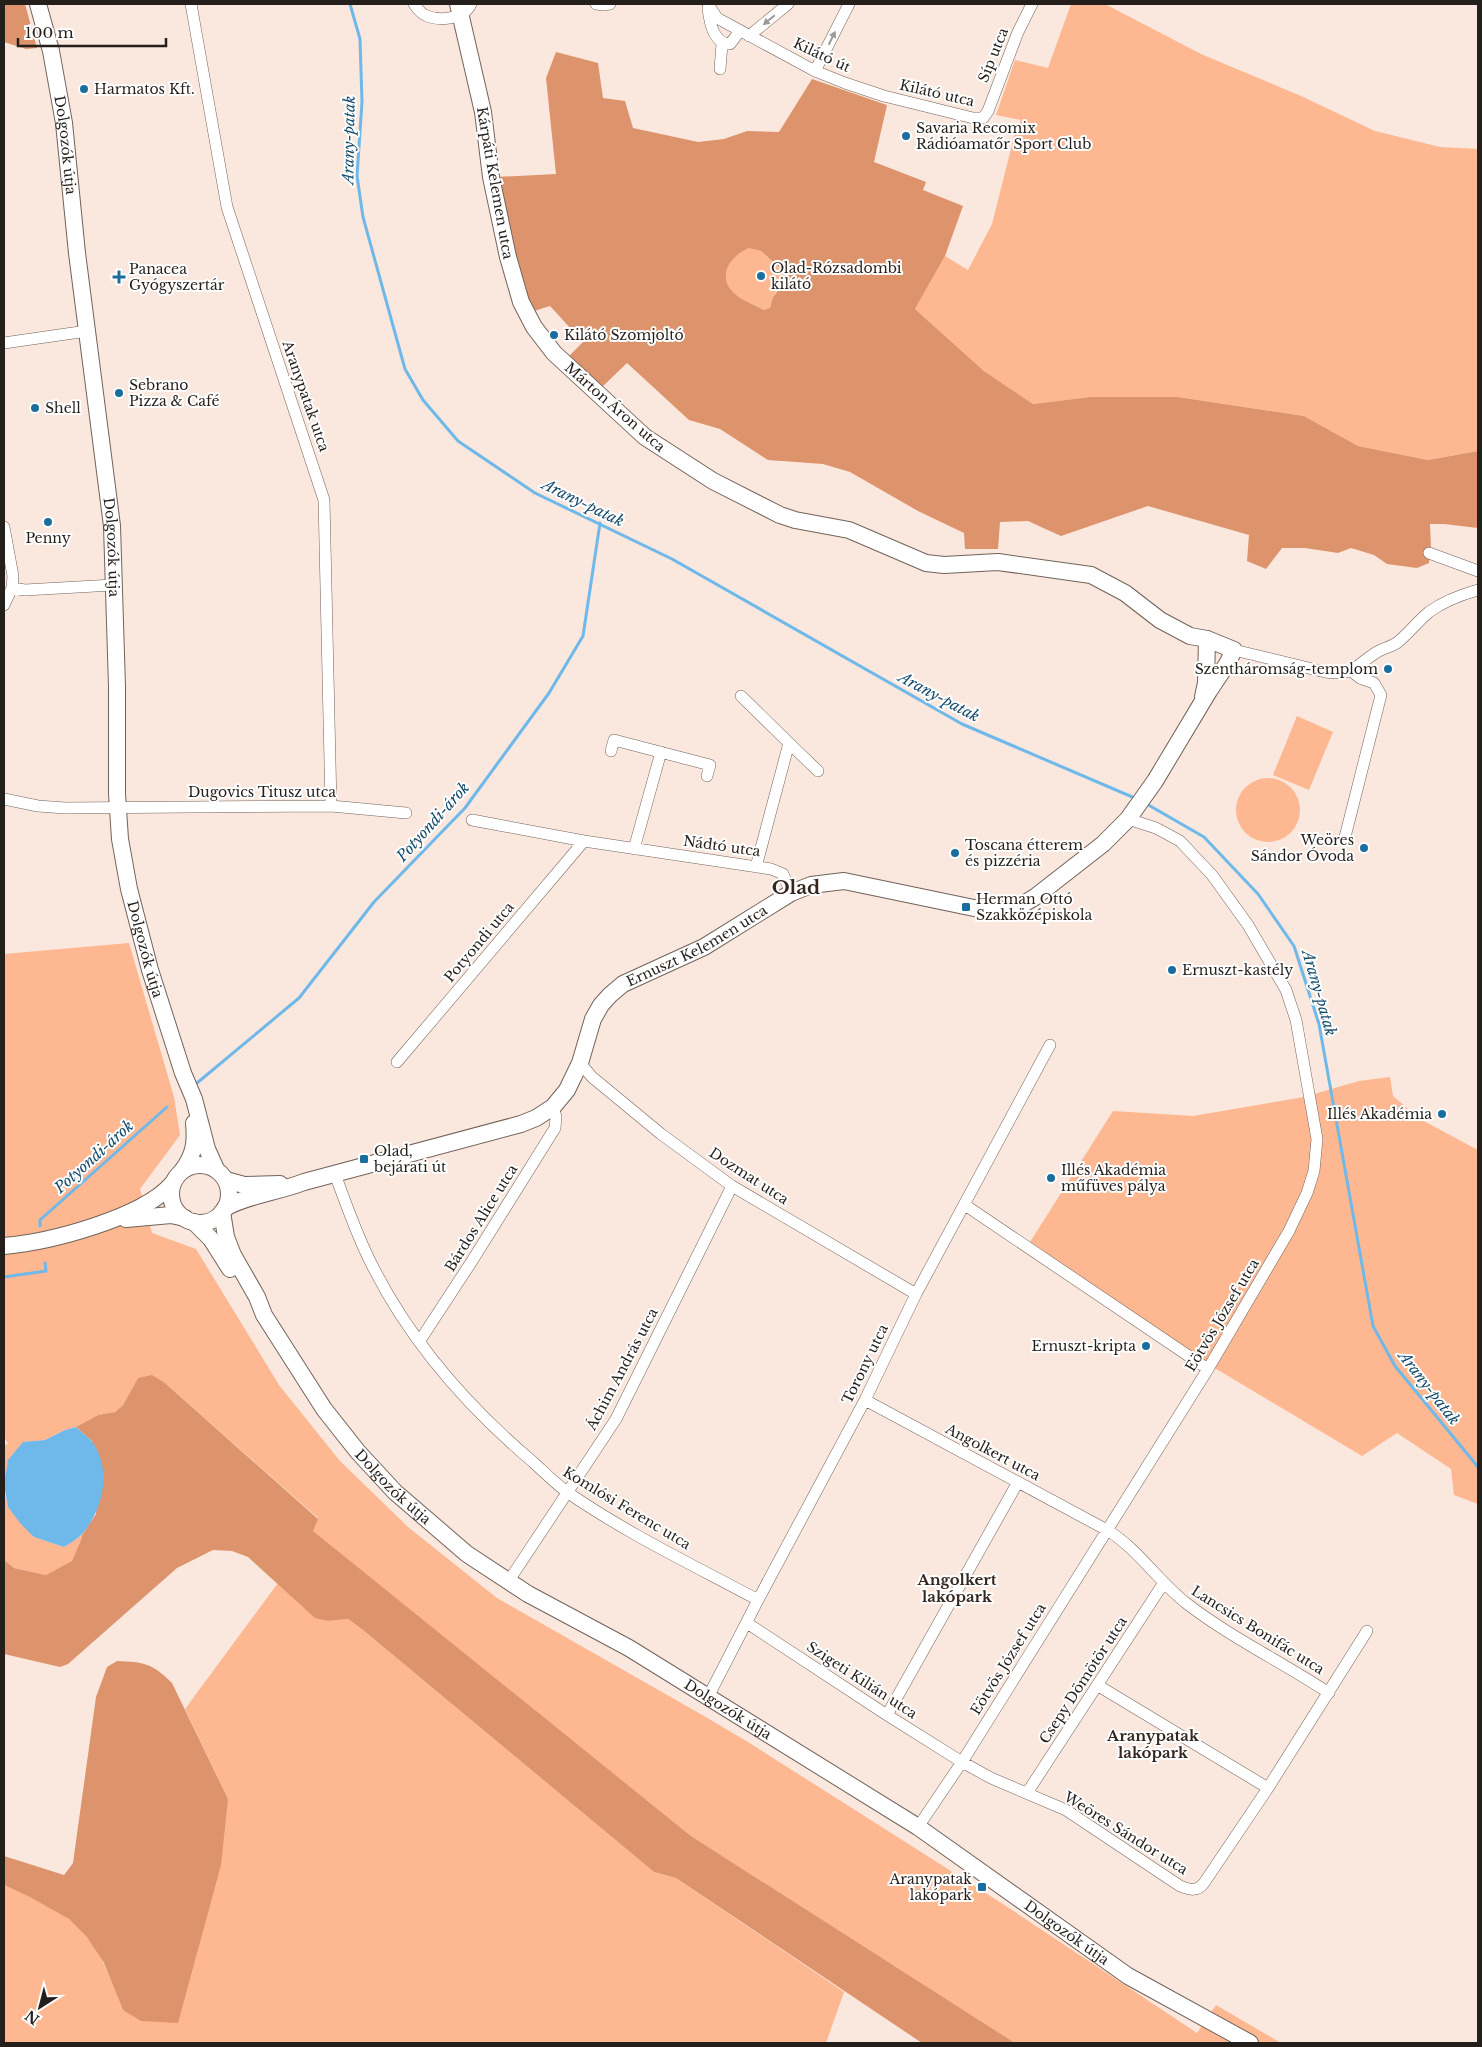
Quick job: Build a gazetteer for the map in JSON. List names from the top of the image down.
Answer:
{
  "streets": {
    "main road": [
      "Dolgozók útja",
      "Kárpáti Kelemen utca",
      "Márton Áron utca",
      "Ernuszt Kelemen utca"
    ],
    "street": [
      "Kilátó út",
      "Síp utca",
      "Kilátó utca",
      "Aranypatak utca",
      "Dugovics Titusz utca",
      "Nádtó utca",
      "Potyondi utca",
      "Dozmat utca",
      "Bárdos Alice utca",
      "Eötvös József utca",
      "Torony utca",
      "Áchim András utca",
      "Angolkert utca",
      "Komlósi Ferenc utca",
      "Lancsics Bonifác utca",
      "Szigeti Kilián utca",
      "Csepy Dömötör utca",
      "Weöres Sándor utca"
    ]
  },
  "crossings": [
    ["Kilátó út", "Kilátó utca"],
    ["Síp utca", "Kilátó utca"],
    ["Dolgozók útja", "Dugovics Titusz utca"],
    ["Dolgozók útja", "Ernuszt Kelemen utca"],
    ["Dolgozók útja", "Eötvös József utca"],
    ["Dolgozók útja", "Torony utca"],
    ["Dolgozók útja", "Áchim András utca"],
    ["Kárpáti Kelemen utca", "Márton Áron utca"],
    ["Aranypatak utca", "Dugovics Titusz utca"],
    ["Márton Áron utca", "Ernuszt Kelemen utca"],
    ["Nádtó utca", "Potyondi utca"],
    ["Nádtó utca", "Ernuszt Kelemen utca"],
    ["Ernuszt Kelemen utca", "Dozmat utca"],
    ["Ernuszt Kelemen utca", "Bárdos Alice utca"],
    ["Ernuszt Kelemen utca", "Eötvös József utca"],
    ["Ernuszt Kelemen utca", "Komlósi Ferenc utca"],
    ["Dozmat utca", "Torony utca"],
    ["Dozmat utca", "Áchim András utca"],
    ["Bárdos Alice utca", "Komlósi Ferenc utca"],
    ["Eötvös József utca", "Angolkert utca"],
    ["Eötvös József utca", "Lancsics Bonifác utca"],
    ["Eötvös József utca", "Szigeti Kilián utca"],
    ["Eötvös József utca", "Weöres Sándor utca"],
    ["Torony utca", "Angolkert utca"],
    ["Torony utca", "Komlósi Ferenc utca"],
    ["Torony utca", "Szigeti Kilián utca"],
    ["Áchim András utca", "Komlósi Ferenc utca"],
    ["Angolkert utca", "Lancsics Bonifác utca"],
    ["Lancsics Bonifác utca", "Csepy Dömötör utca"],
    ["Szigeti Kilián utca", "Weöres Sándor utca"],
    ["Csepy Dömötör utca", "Weöres Sándor utca"]
  ],
  "districts": ["Olad", "Angolkert lakópark", "Aranypatak lakópark"],
  "water": ["Arany-patak", "Potyondi-árok"],
  "places": {
    "other": [
      "Harmatos Kft.",
      "Savaria Recomix Rádióamatőr Sport Club",
      "Olad-Rózsadombi kilátó",
      "Kilátó Szomjoltó",
      "Sebrano Pizza & Café",
      "Shell",
      "Penny",
      "Szentháromság-templom",
      "Weöres Sándor Óvoda",
      "Toscana étterem és pizzéria",
      "Ernuszt-kastély",
      "Illés Akadémia",
      "Illés Akadémia műfüves pálya",
      "Ernuszt-kripta"
    ],
    "health": ["Panacea Gyógyszertár"],
    "transit": ["Herman Ottó Szakközépiskola", "Olad, bejárati út", "Aranypatak lakópark"]
  },
  "scale_bar": "100 m",
  "north": "bottom left"
}
